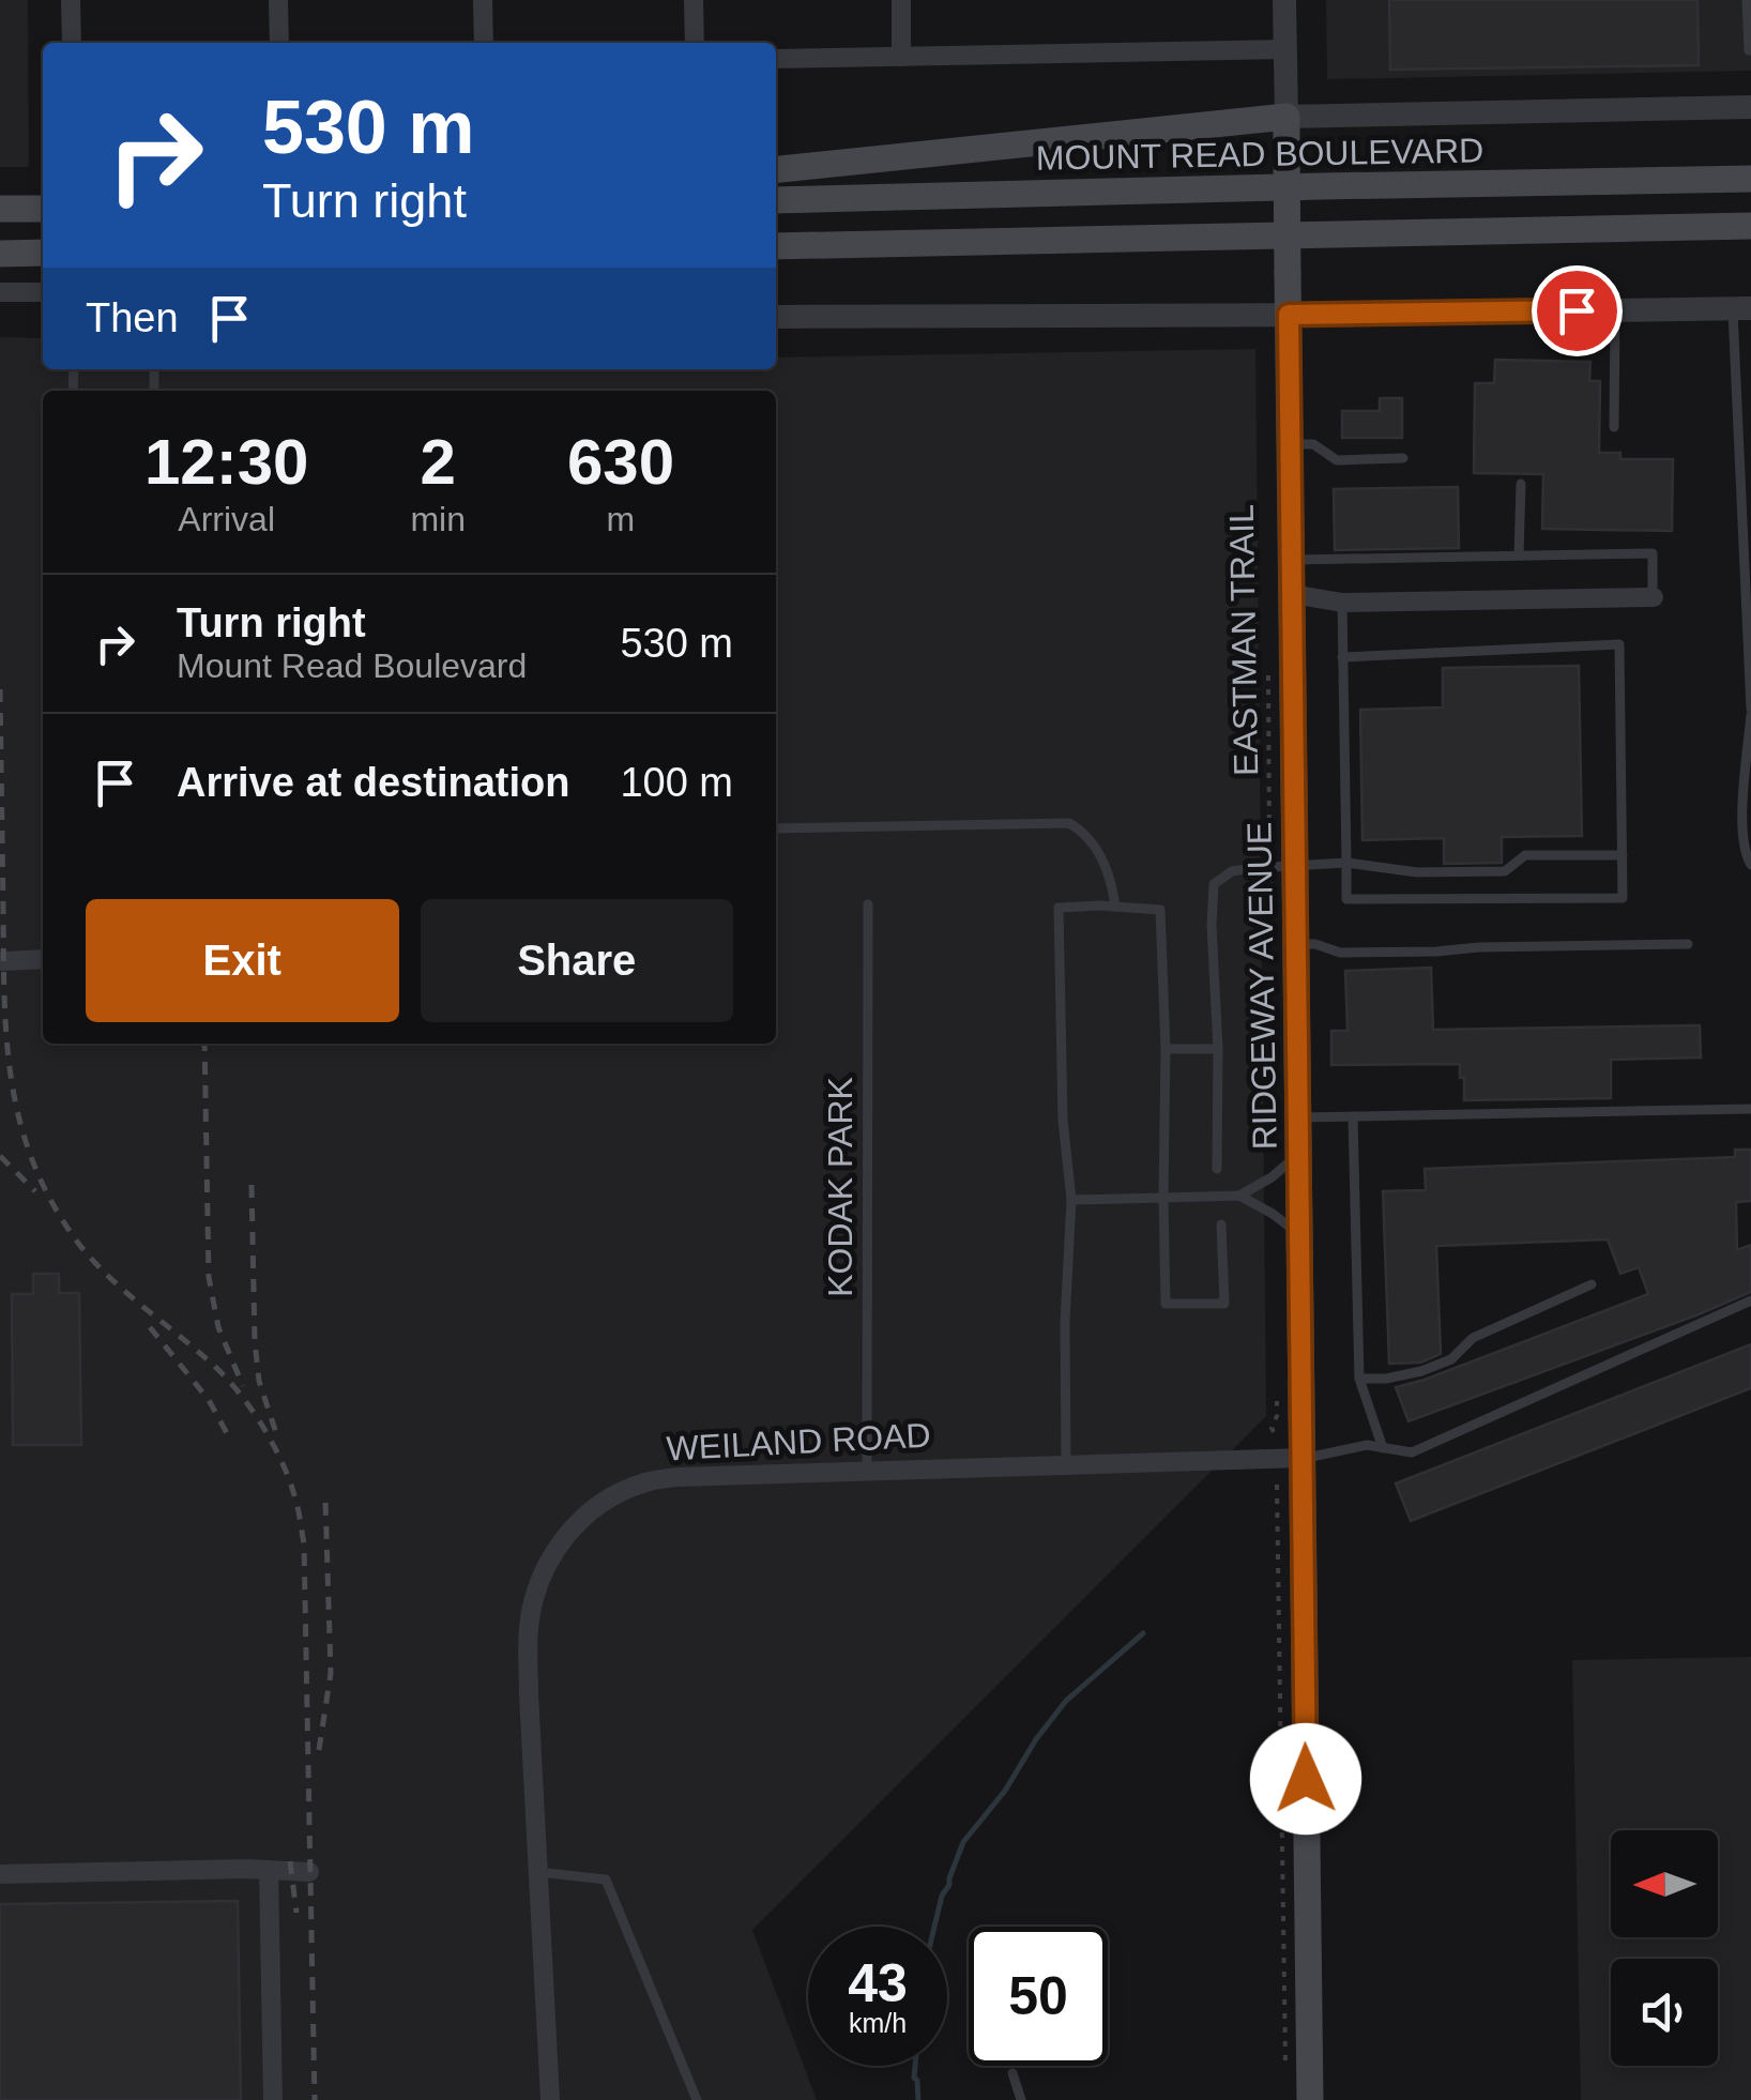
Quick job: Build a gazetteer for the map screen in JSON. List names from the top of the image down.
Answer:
{
  "streets": {
    "main road": ["MOUNT READ BOULEVARD", "RIDGEWAY AVENUE"],
    "street": ["WEILAND ROAD"],
    "lane": ["KODAK PARK"],
    "path": ["EASTMAN TRAIL"]
  },
  "crossings": [
    ["MOUNT READ BOULEVARD", "RIDGEWAY AVENUE"],
    ["EASTMAN TRAIL", "RIDGEWAY AVENUE"],
    ["RIDGEWAY AVENUE", "WEILAND ROAD"],
    ["KODAK PARK", "WEILAND ROAD"]
  ],
  "north": "left",
  "page": {
    "turn": ["530 m", "Turn right"],
    "then": "Then",
    "eta": [
      "12:30",
      "Arrival",
      "2",
      "min",
      "630",
      "m"
    ],
    "list": [
      {
        "name": "Turn right",
        "note": "Mount Read Boulevard",
        "value": "530 m"
      },
      {
        "name": "Arrive at destination",
        "value": "100 m"
      }
    ],
    "buttons": ["Exit", "Share"],
    "speed": "43 km/h",
    "limit": "50"
  }
}
